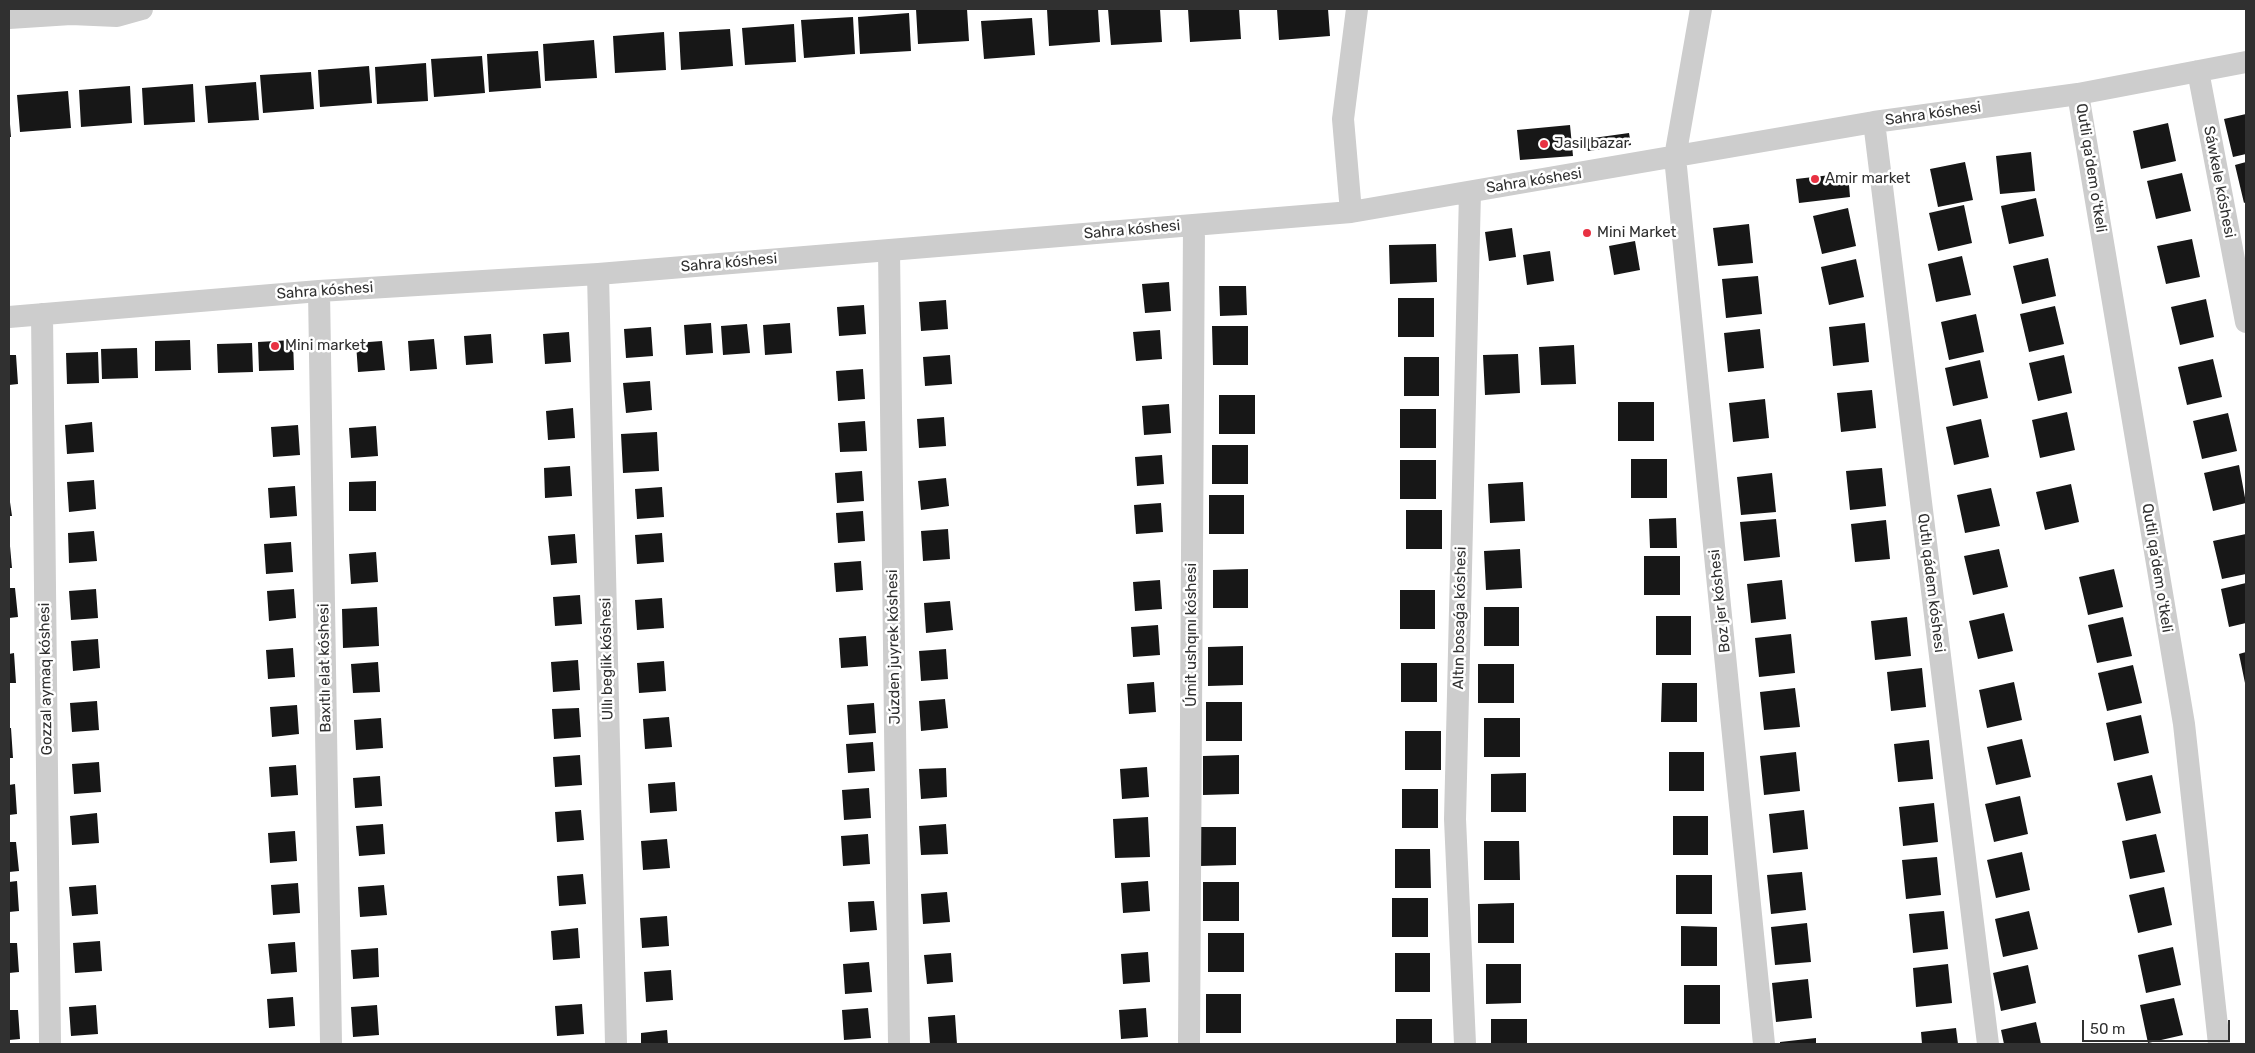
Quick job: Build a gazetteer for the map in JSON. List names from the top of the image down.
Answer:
{
  "streets": {
    "street": [
      "Sahra kóshesi",
      "Qutli qa'dem o'tkeli",
      "Sáwkele kóshesi",
      "Qutlı qádem kóshesi",
      "Boz jer kóshesi",
      "Altın bosaǵa kóshesi",
      "Úmit ushqını kóshesi",
      "Júzden juyrek kóshesi",
      "Ullı beglik kóshesi",
      "Baxıtlı elat kóshesi",
      "Gozzal aymaq kóshesi"
    ]
  },
  "crossings": [
    ["Sahra kóshesi", "Qutli qa'dem o'tkeli"],
    ["Sahra kóshesi", "Sáwkele kóshesi"],
    ["Sahra kóshesi", "Qutlı qádem kóshesi"],
    ["Sahra kóshesi", "Boz jer kóshesi"],
    ["Sahra kóshesi", "Altın bosaǵa kóshesi"],
    ["Sahra kóshesi", "Úmit ushqını kóshesi"],
    ["Sahra kóshesi", "Júzden juyrek kóshesi"],
    ["Sahra kóshesi", "Ullı beglik kóshesi"],
    ["Sahra kóshesi", "Baxıtlı elat kóshesi"],
    ["Sahra kóshesi", "Gozzal aymaq kóshesi"]
  ],
  "places": [
    "Jasil bazar",
    "Amir market",
    "Mini Market",
    "Mini market"
  ],
  "scale_bar": "50 m"
}
